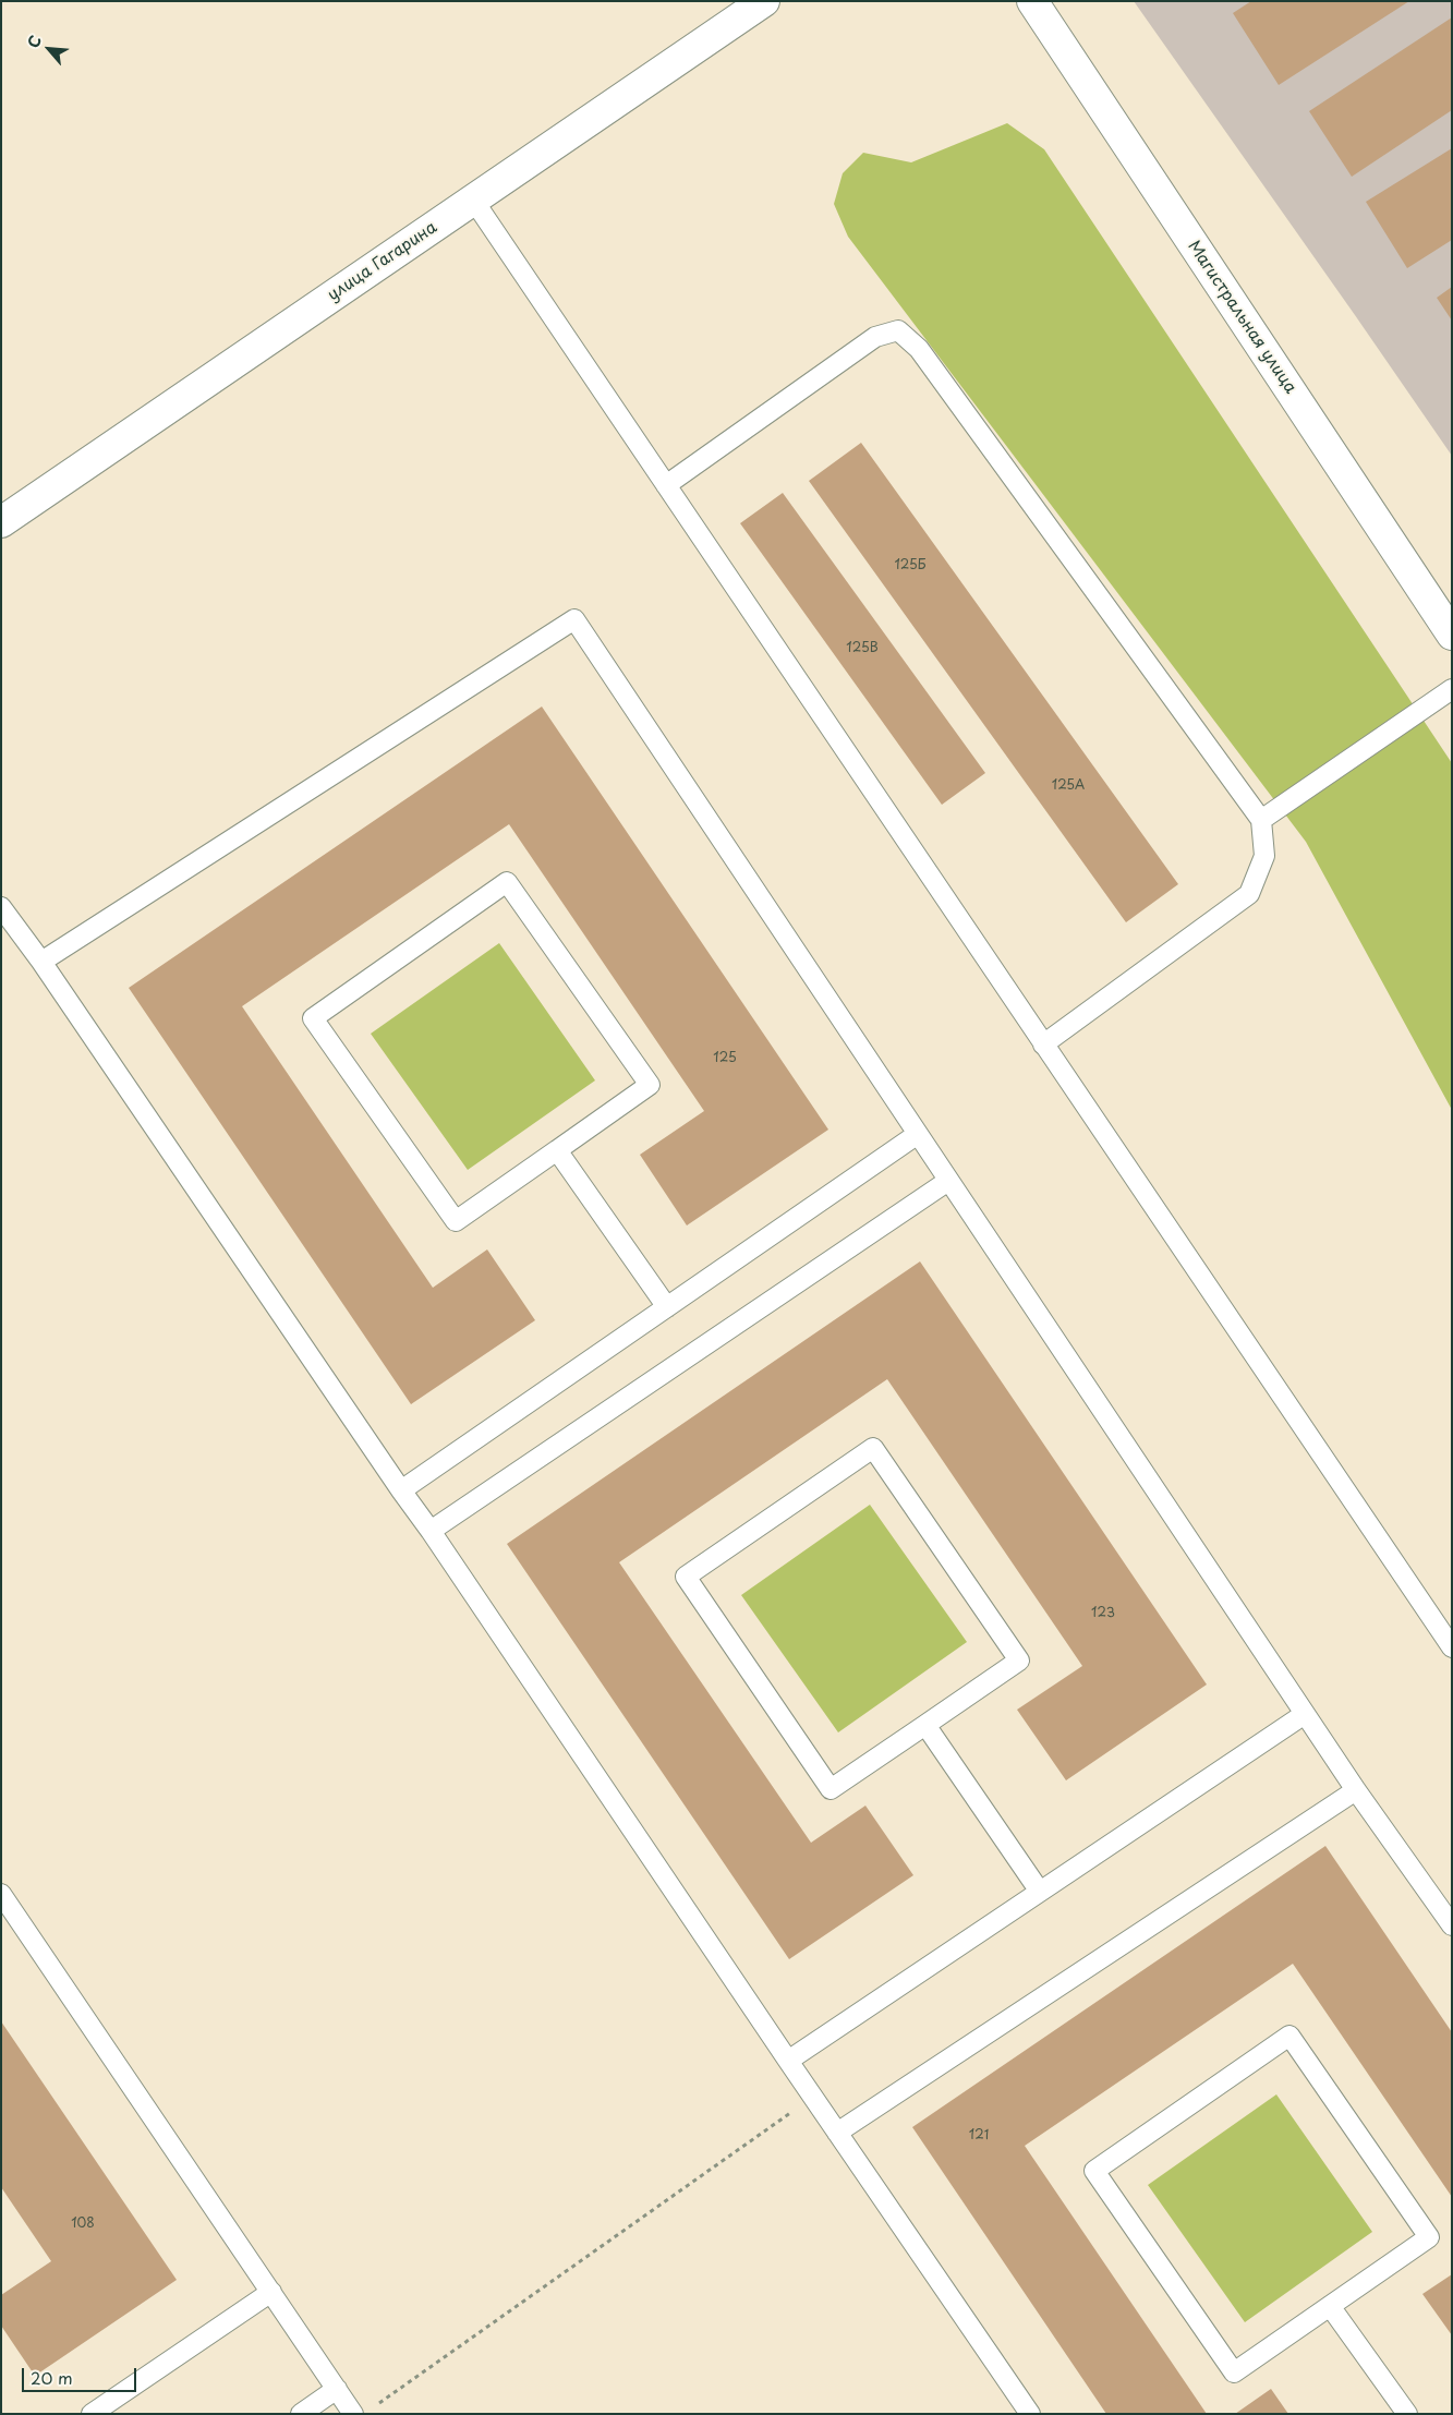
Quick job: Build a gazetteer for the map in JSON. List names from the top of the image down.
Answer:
{
  "streets": {
    "street": ["улица Гагарина", "Магистральная улица"]
  },
  "house_numbers": [
    "125Б",
    "125В",
    "125А",
    "125",
    "123",
    "121",
    "108"
  ],
  "scale_bar": "20 m",
  "north": "top left"
}
